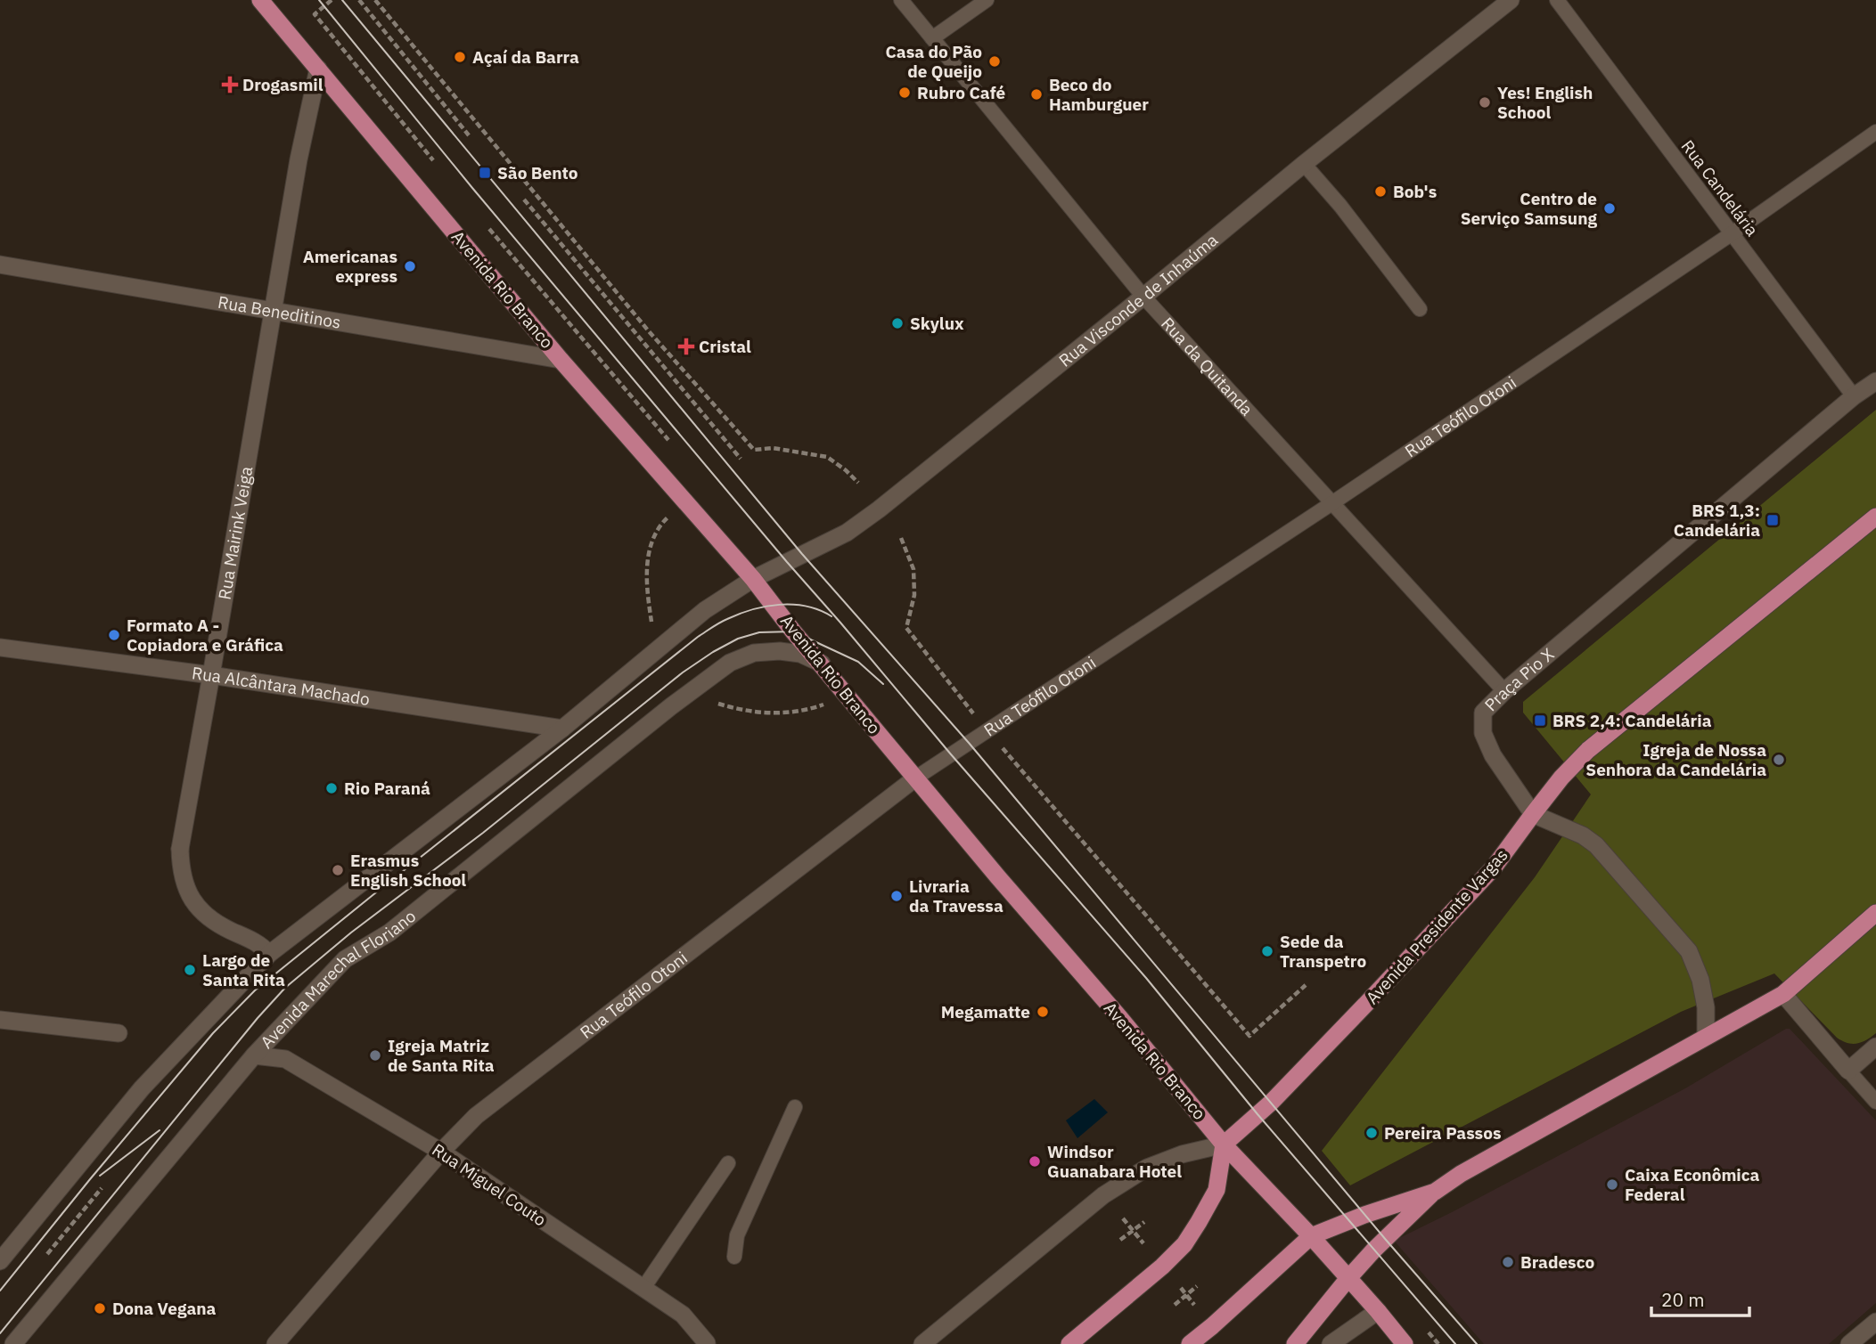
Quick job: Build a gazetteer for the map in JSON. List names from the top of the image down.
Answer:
{
  "streets": {
    "main road": ["Avenida Rio Branco", "Avenida Presidente Vargas"],
    "street": [
      "Rua Visconde de Inhaúma",
      "Rua Beneditinos",
      "Rua Teófilo Otoni",
      "Rua Mairink Veiga",
      "Praça Pio X",
      "Rua Alcântara Machado",
      "Avenida Marechal Floriano",
      "Rua Miguel Couto"
    ],
    "lane": ["Rua Candelária", "Rua da Quitanda"]
  },
  "crossings": [
    ["Rua Candelária", "Rua Teófilo Otoni"],
    ["Rua Candelária", "Praça Pio X"],
    ["Avenida Rio Branco", "Rua Visconde de Inhaúma"],
    ["Avenida Rio Branco", "Rua Beneditinos"],
    ["Avenida Rio Branco", "Rua Teófilo Otoni"],
    ["Avenida Rio Branco", "Rua Mairink Veiga"],
    ["Avenida Rio Branco", "Avenida Presidente Vargas"],
    ["Avenida Rio Branco", "Avenida Marechal Floriano"],
    ["Rua Visconde de Inhaúma", "Rua da Quitanda"],
    ["Rua Beneditinos", "Rua Mairink Veiga"],
    ["Rua da Quitanda", "Rua Teófilo Otoni"],
    ["Rua da Quitanda", "Praça Pio X"],
    ["Rua Teófilo Otoni", "Rua Miguel Couto"],
    ["Rua Mairink Veiga", "Rua Alcântara Machado"],
    ["Praça Pio X", "Avenida Presidente Vargas"],
    ["Avenida Marechal Floriano", "Rua Miguel Couto"]
  ],
  "places": {
    "other": [
      "Açaí da Barra",
      "Casa do Pão de Queijo",
      "Rubro Café",
      "Beco do Hamburguer",
      "Yes! English School",
      "Bob's",
      "Centro de Serviço Samsung",
      "Americanas express",
      "Skylux",
      "Formato A - Copiadora e Gráfica",
      "Igreja de Nossa Senhora da Candelária",
      "Rio Paraná",
      "Erasmus English School",
      "Livraria da Travessa",
      "Sede da Transpetro",
      "Largo de Santa Rita",
      "Megamatte",
      "Igreja Matriz de Santa Rita",
      "Pereira Passos",
      "Windsor Guanabara Hotel",
      "Caixa Econômica Federal",
      "Bradesco",
      "Dona Vegana"
    ],
    "health": ["Drogasmil", "Cristal"],
    "transit": ["São Bento", "BRS 1,3: Candelária", "BRS 2,4: Candelária"]
  },
  "scale_bar": "20 m"
}
